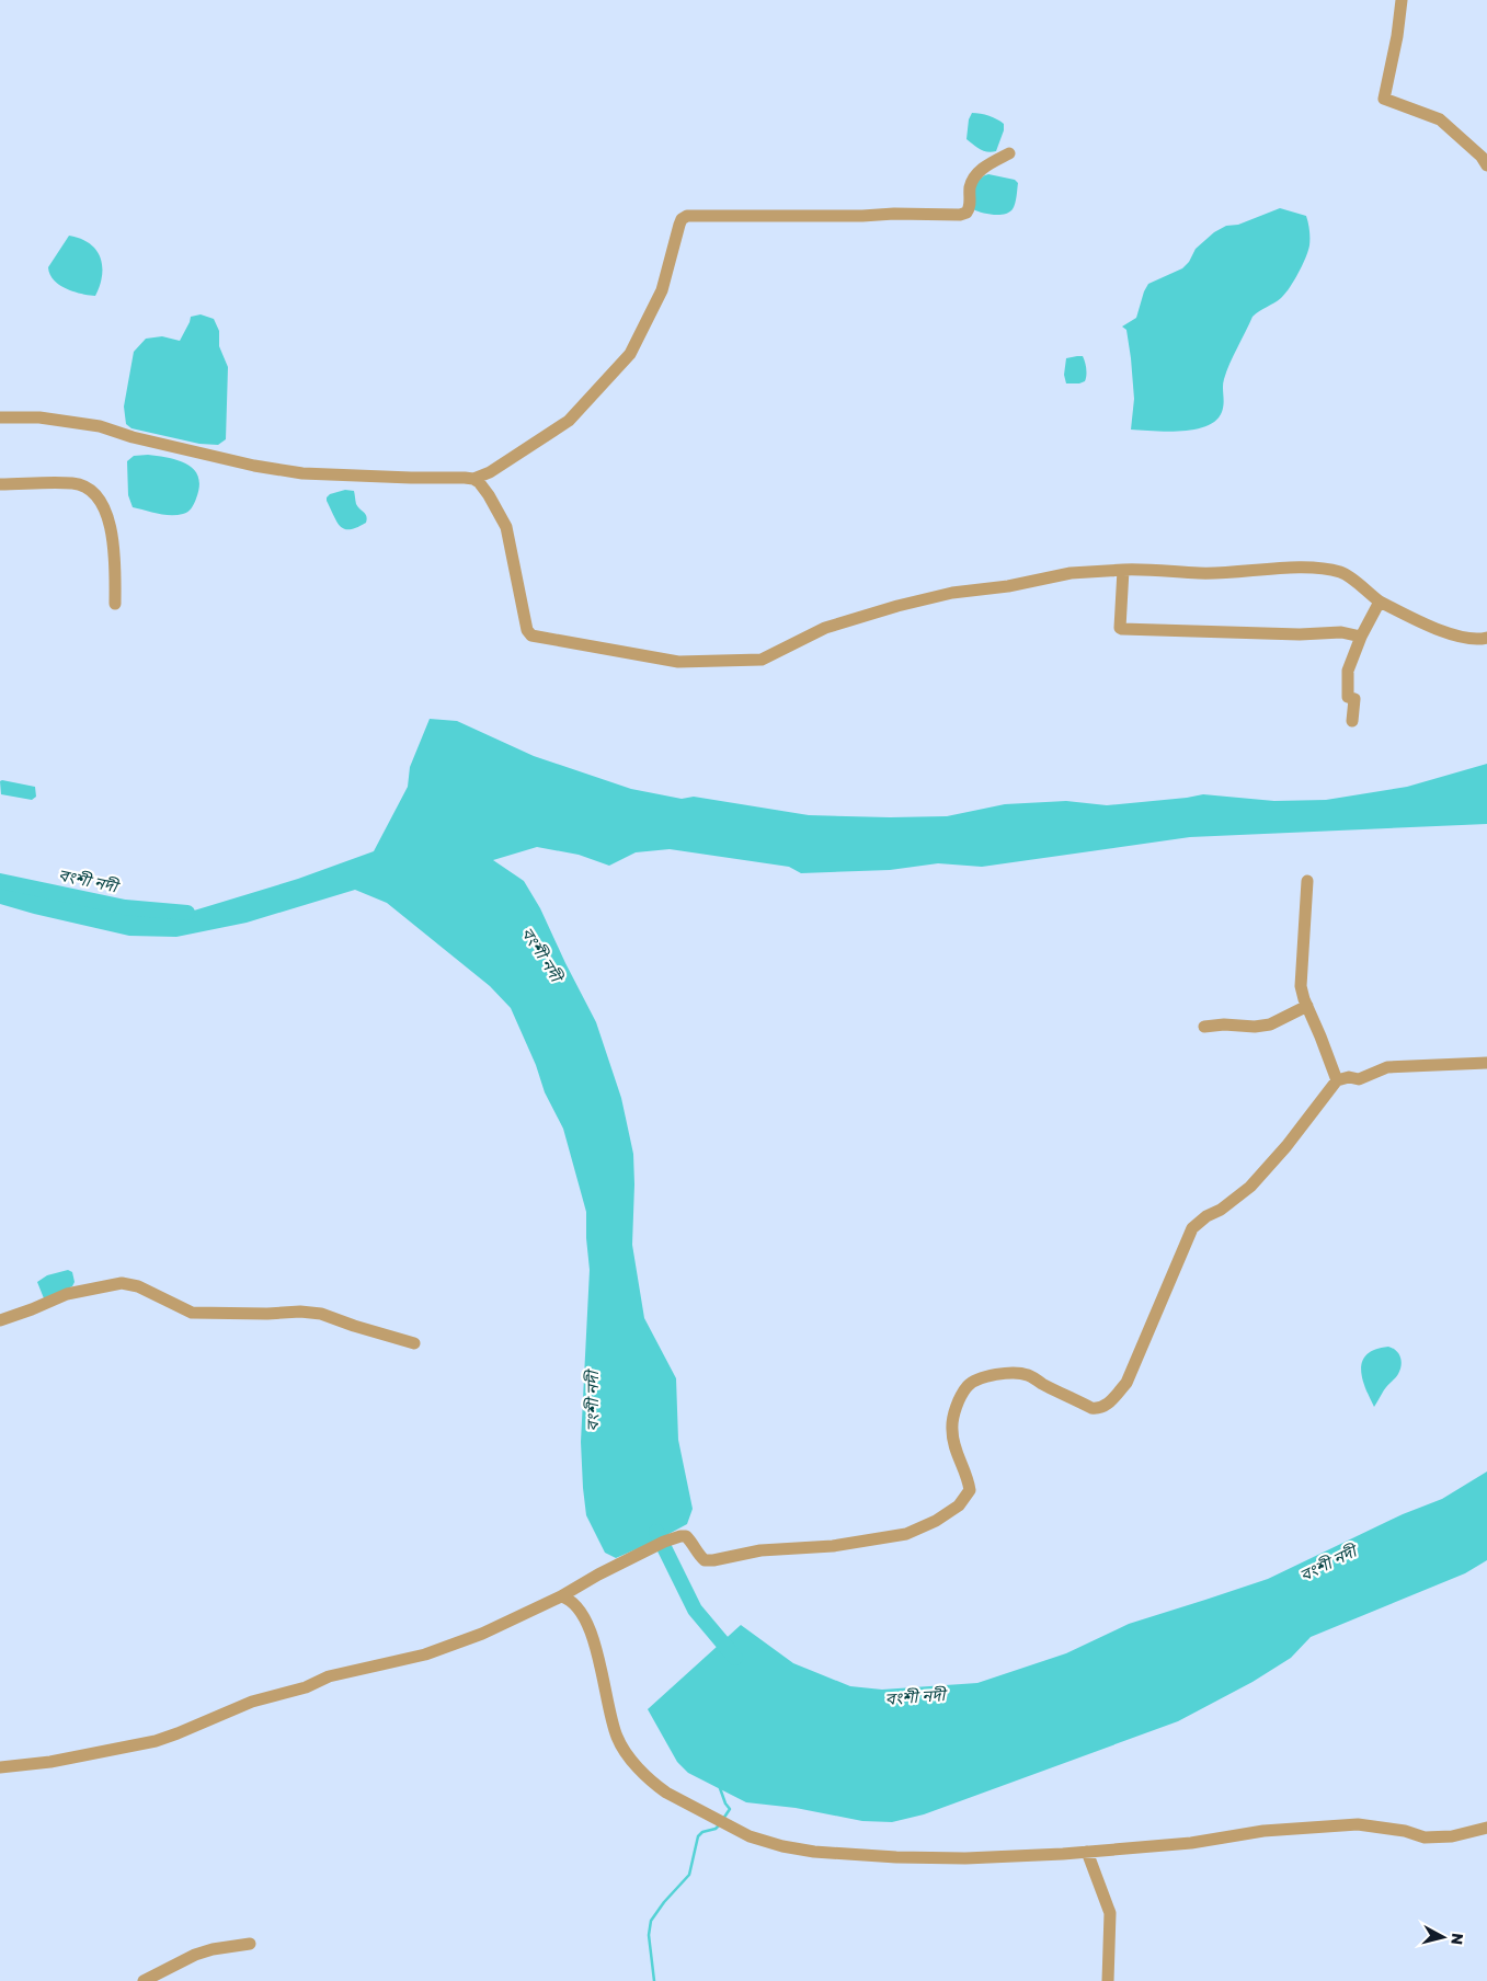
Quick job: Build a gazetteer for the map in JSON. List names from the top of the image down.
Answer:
{
  "water": ["বংশী নদী"],
  "north": "right"
}
